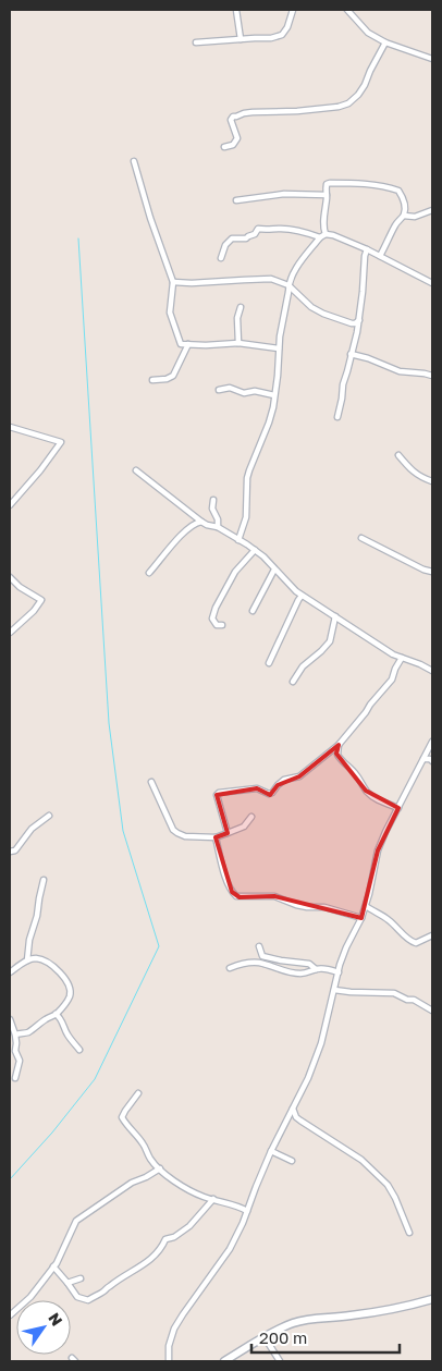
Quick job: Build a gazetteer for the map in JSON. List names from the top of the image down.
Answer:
{
  "scale_bar": "200 m",
  "north": "top right"
}
